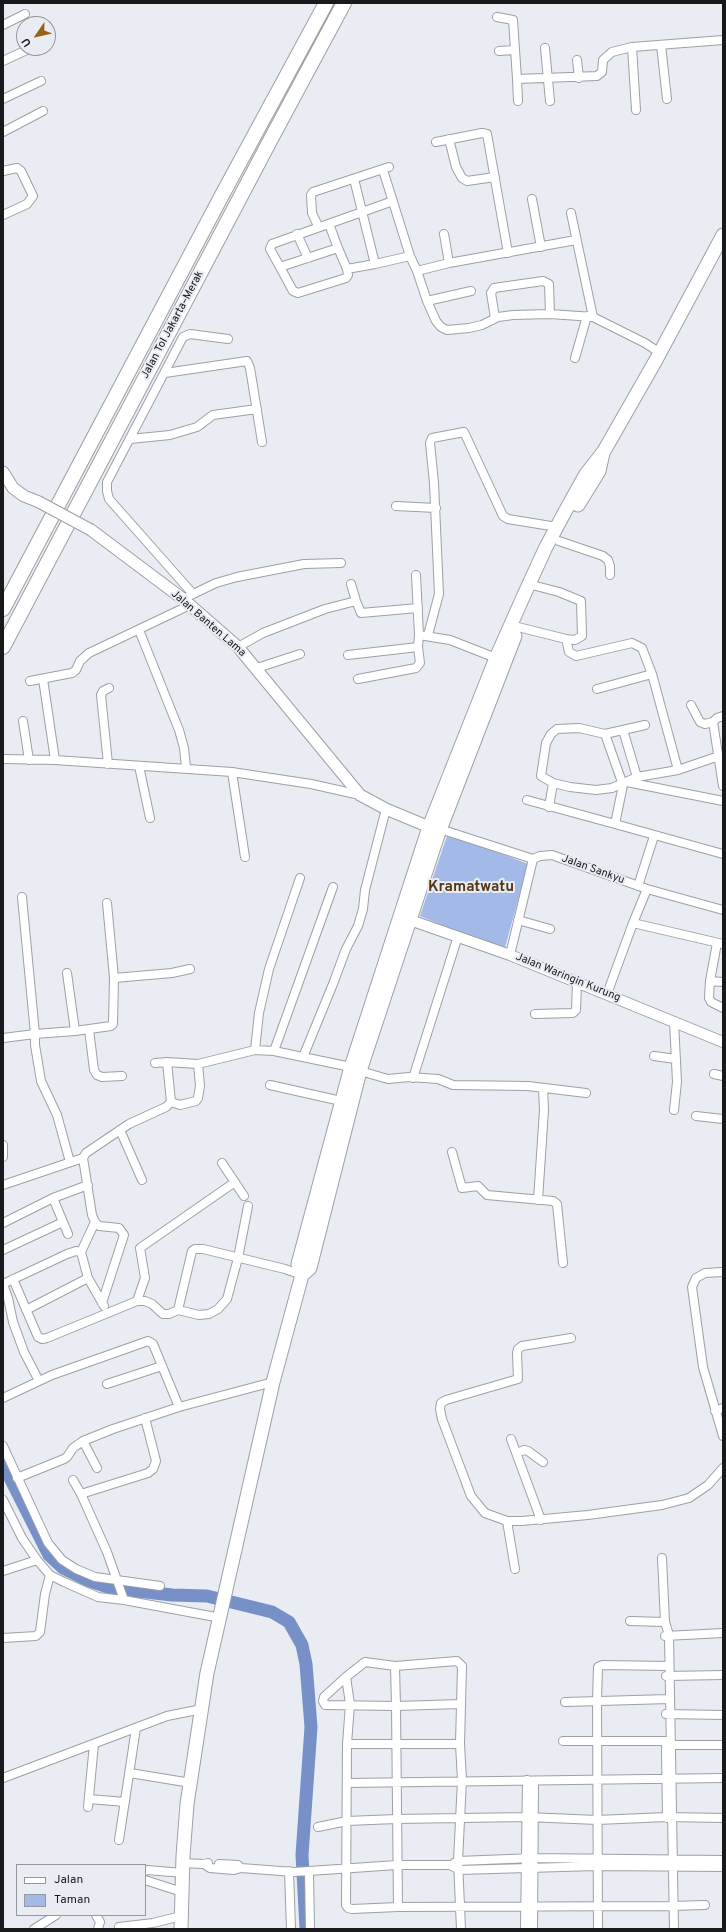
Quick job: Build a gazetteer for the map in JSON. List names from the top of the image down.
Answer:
{
  "streets": {
    "highway": ["Jalan Tol Jakarta–Merak"],
    "main road": ["Jalan Banten Lama"],
    "street": ["Jalan Sankyu", "Jalan Waringin Kurung"]
  },
  "crossings": [
    ["Jalan Banten Lama", "Jalan Sankyu"]
  ],
  "districts": ["Kramatwatu"],
  "legend": ["Jalan", "Taman"],
  "north": "bottom left"
}
